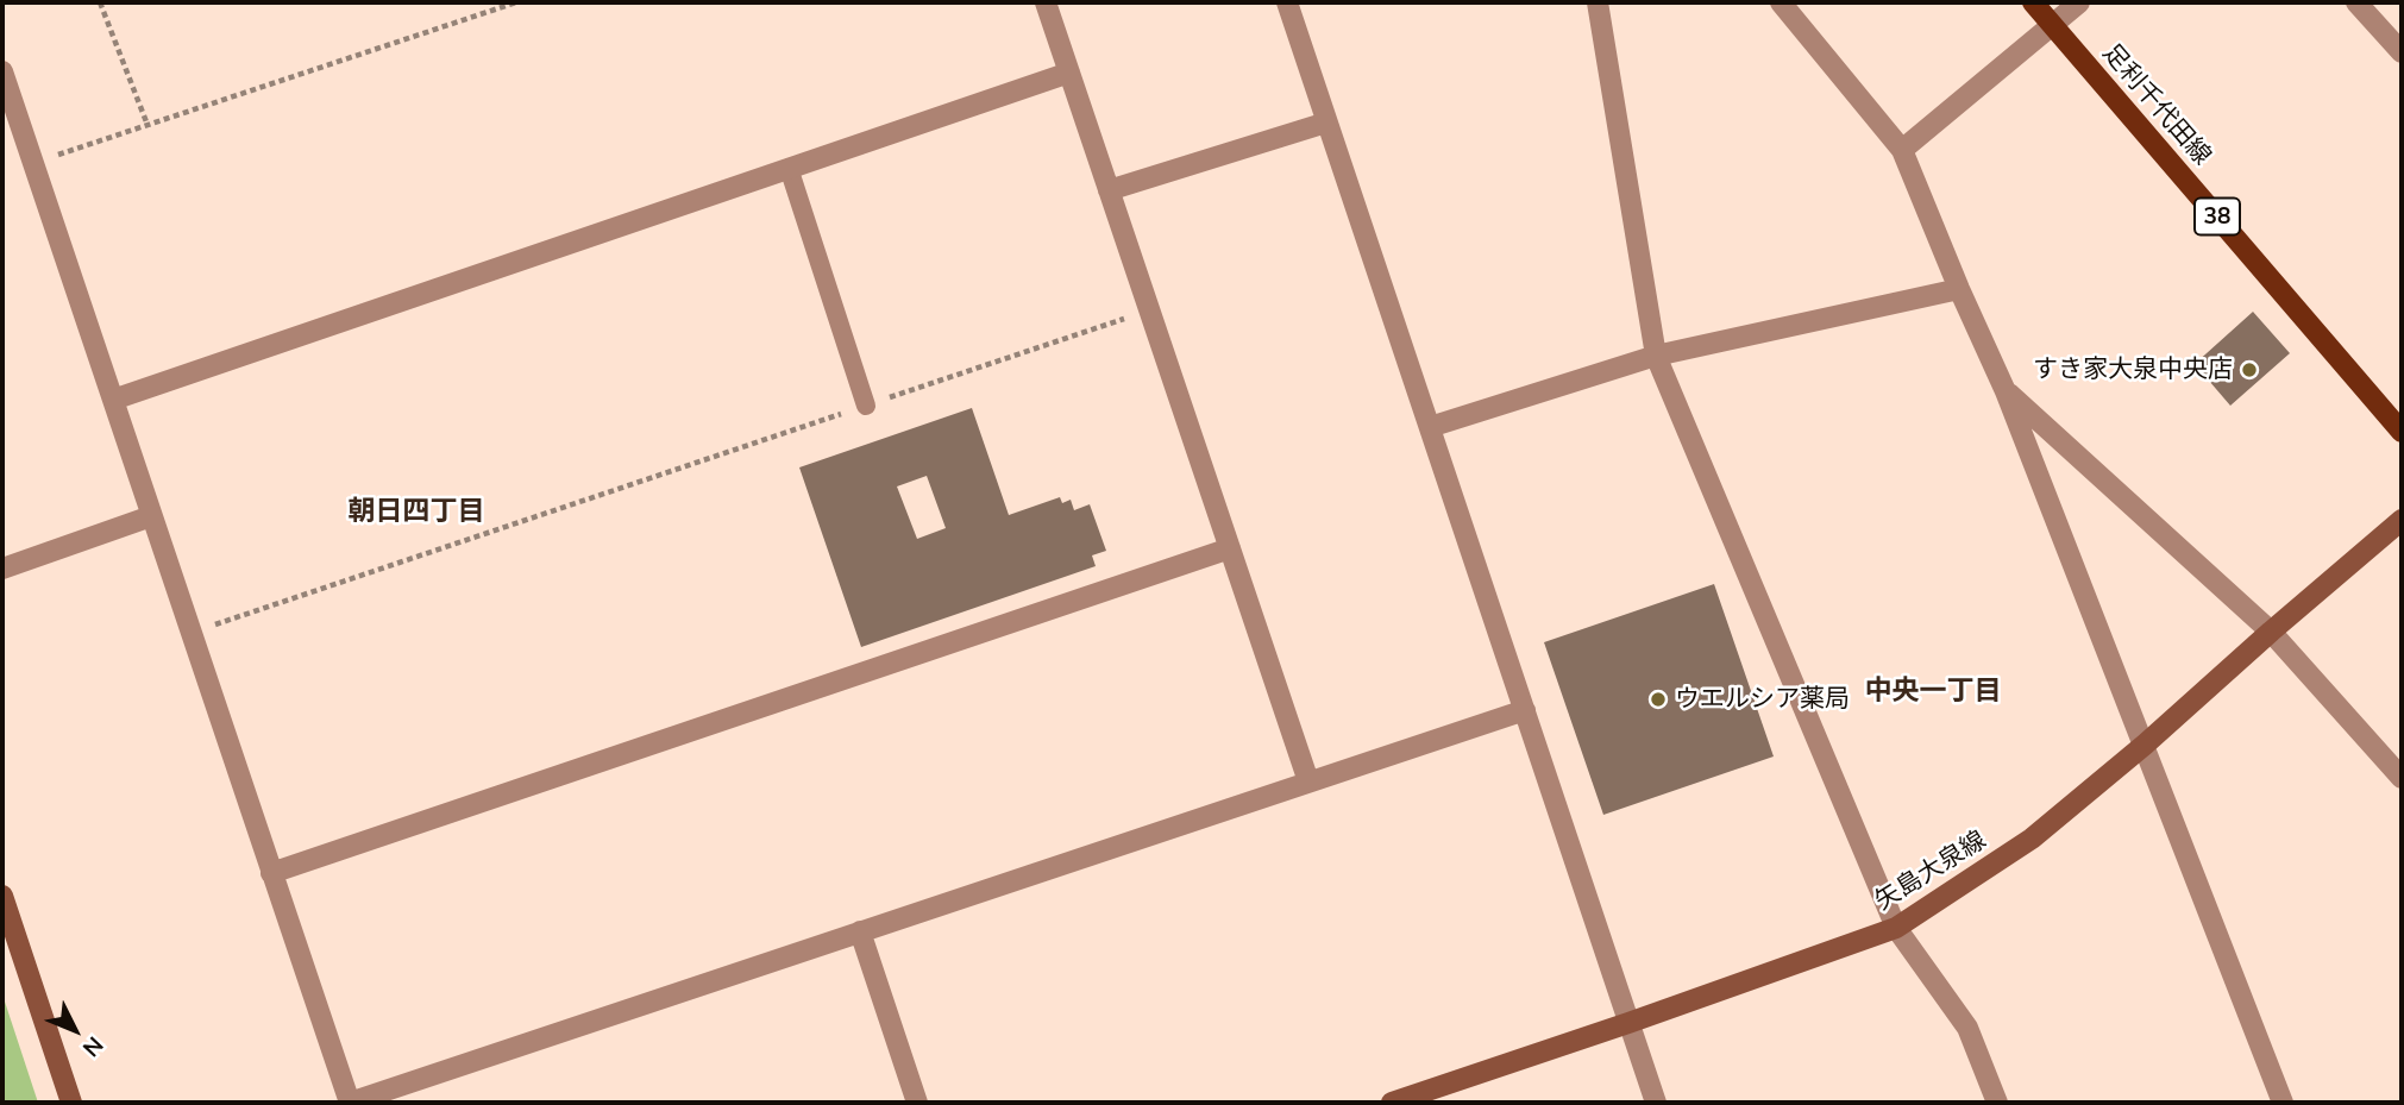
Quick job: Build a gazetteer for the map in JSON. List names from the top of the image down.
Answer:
{
  "streets": {
    "main road": ["足利千代田線", "38", "矢島大泉線"]
  },
  "districts": ["朝日四丁目", "中央一丁目"],
  "places": ["すき家大泉中央店", "ウエルシア薬局"],
  "north": "bottom right"
}
